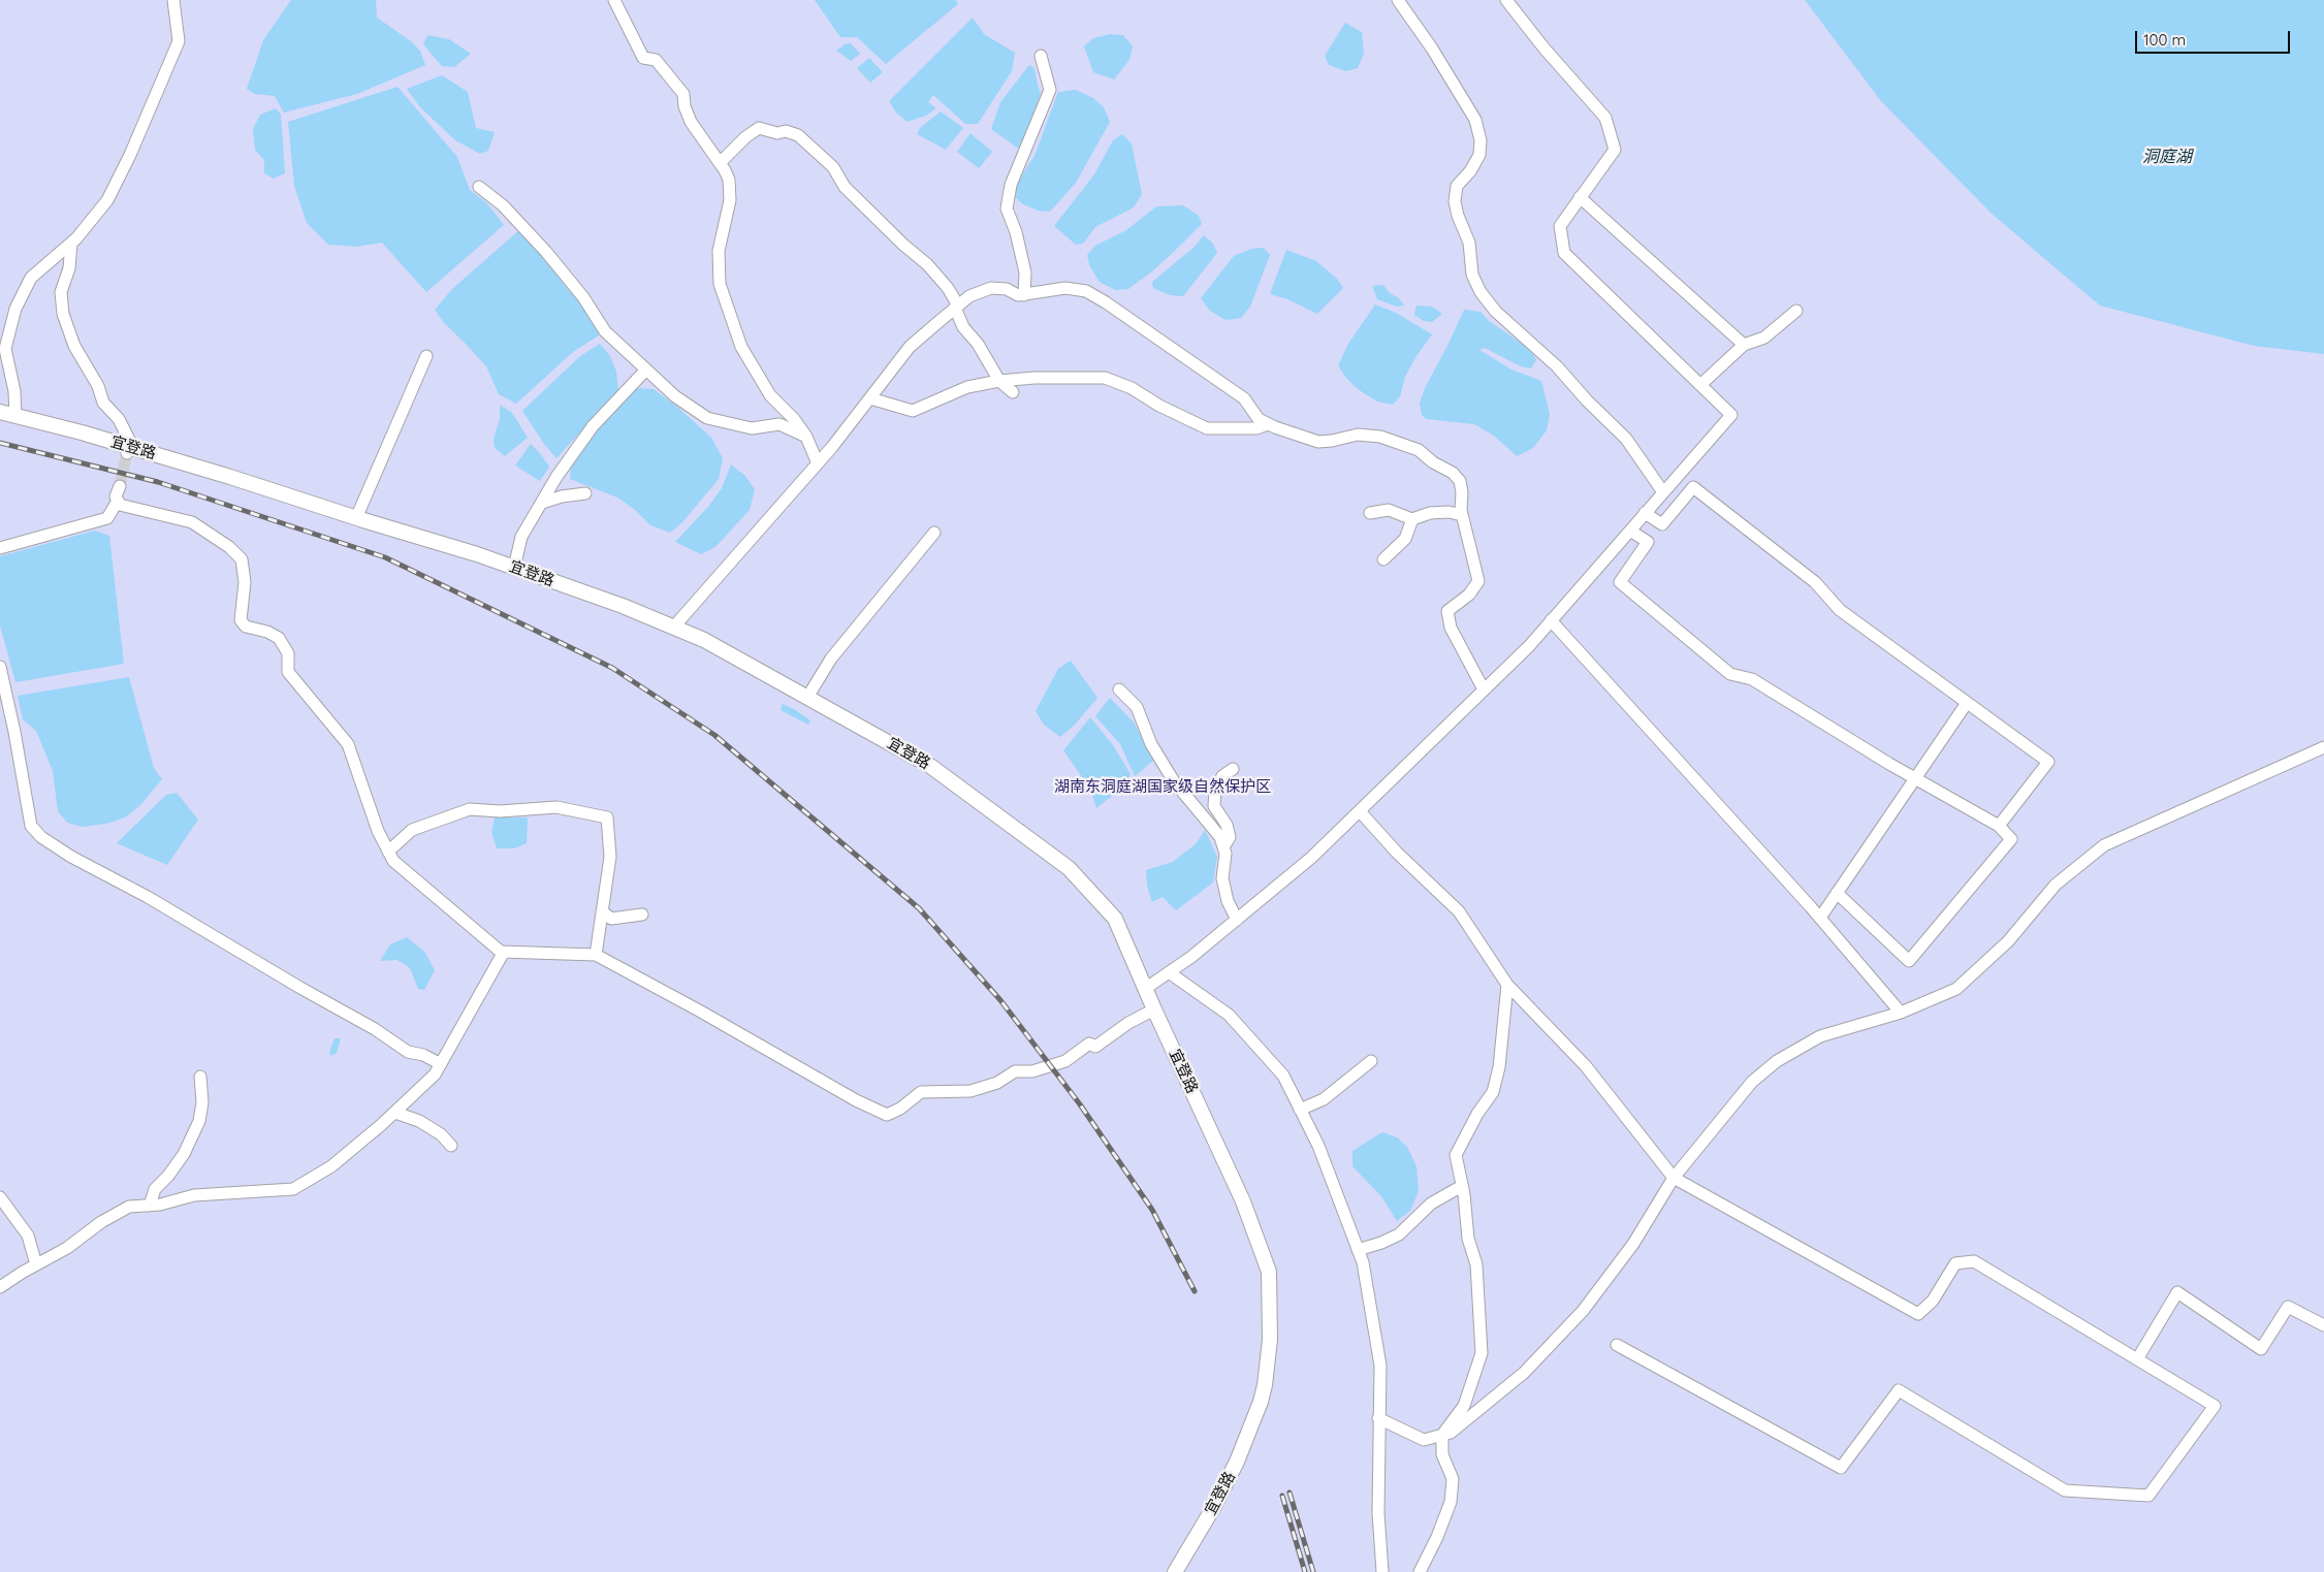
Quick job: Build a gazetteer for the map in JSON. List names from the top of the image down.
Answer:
{
  "streets": {
    "street": ["宜登路"]
  },
  "water": ["洞庭湖"],
  "parks": ["湖南东洞庭湖国家级自然保护区"],
  "scale_bar": "100 m"
}
